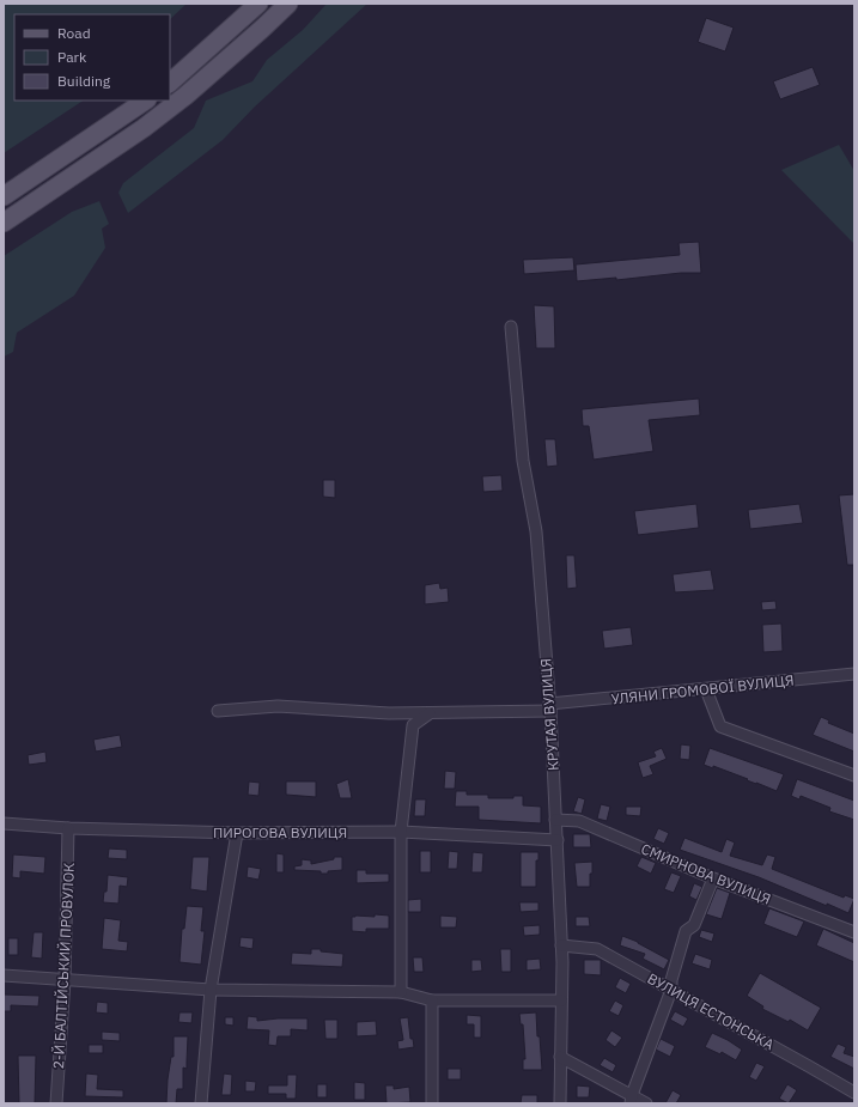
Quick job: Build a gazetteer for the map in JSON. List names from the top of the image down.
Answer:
{
  "streets": {
    "street": [
      "УЛЯНИ ГРОМОВОЇ ВУЛИЦЯ",
      "КРУТАЯ ВУЛИЦЯ",
      "ПИРОГОВА ВУЛИЦЯ",
      "СМИРНОВА ВУЛИЦЯ",
      "2-Й БАЛТІЙСЬКИЙ ПРОВУЛОК",
      "ВУЛИЦЯ ЕСТОНСЬКА"
    ]
  },
  "crossings": [
    ["УЛЯНИ ГРОМОВОЇ ВУЛИЦЯ", "КРУТАЯ ВУЛИЦЯ"],
    ["КРУТАЯ ВУЛИЦЯ", "ПИРОГОВА ВУЛИЦЯ"],
    ["КРУТАЯ ВУЛИЦЯ", "СМИРНОВА ВУЛИЦЯ"],
    ["КРУТАЯ ВУЛИЦЯ", "ВУЛИЦЯ ЕСТОНСЬКА"],
    ["ПИРОГОВА ВУЛИЦЯ", "2-Й БАЛТІЙСЬКИЙ ПРОВУЛОК"]
  ],
  "legend": ["Road", "Park", "Building"]
}
